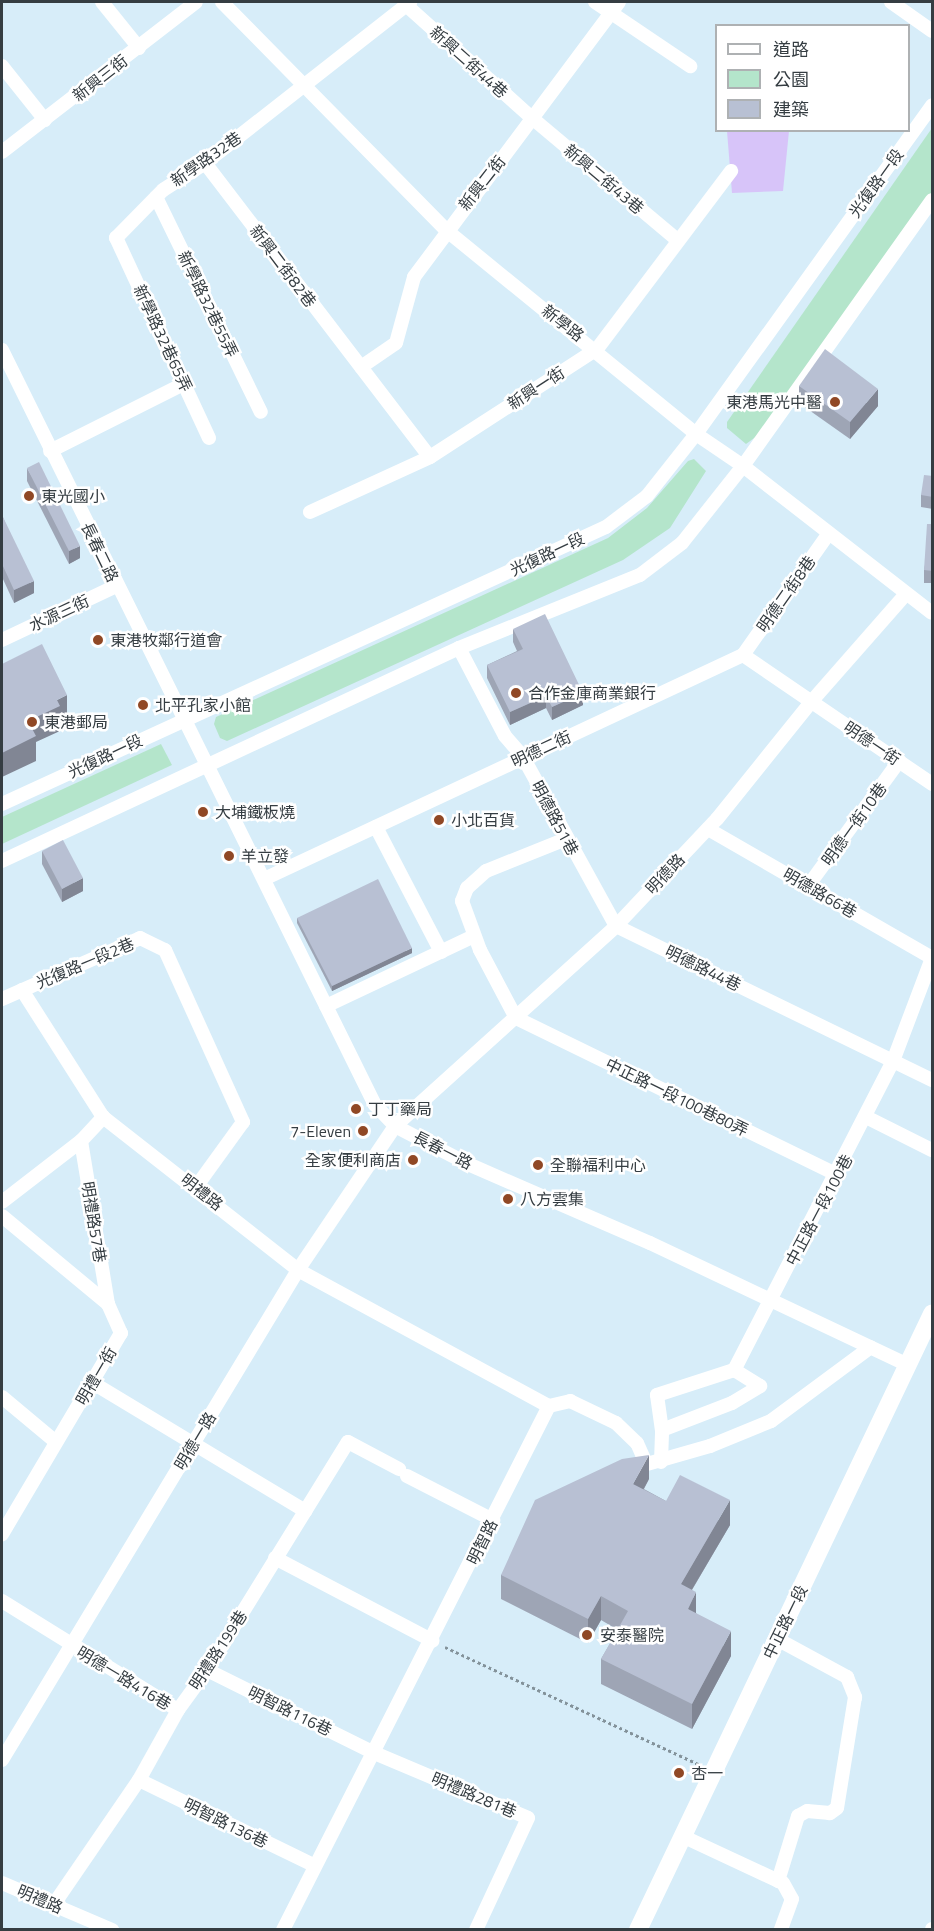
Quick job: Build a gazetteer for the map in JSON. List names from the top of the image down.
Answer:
{
  "streets": {
    "main road": ["中正路一段"],
    "street": [
      "新興二街44巷",
      "新興三街",
      "新學路32巷",
      "新興二街43巷",
      "新興二街",
      "光復路一段",
      "新興二街82巷",
      "新學路32巷55弄",
      "新學路",
      "新學路32巷65弄",
      "新興一街",
      "長春二路",
      "明德二街8巷",
      "水源三街",
      "明德一街",
      "明德二街",
      "明德路51巷",
      "明德一街10巷",
      "明德路",
      "明德路66巷",
      "光復路一段2巷",
      "明德路44巷",
      "中正路一段100巷80弄",
      "長春一路",
      "明禮路",
      "中正路一段100巷",
      "明禮路57巷",
      "明禮一街",
      "明德一路",
      "明智路",
      "明禮路199巷",
      "明德一路416巷",
      "明智路116巷",
      "明禮路281巷",
      "明智路136巷"
    ]
  },
  "crossings": [
    ["新興二街44巷", "新學路32巷"],
    ["新興二街44巷", "新興二街43巷"],
    ["新興二街44巷", "新興二街"],
    ["新學路32巷", "新興二街82巷"],
    ["新學路32巷", "新學路32巷55弄"],
    ["新學路32巷", "新學路"],
    ["新學路32巷", "新學路32巷65弄"],
    ["新興二街43巷", "新興二街"],
    ["新興二街43巷", "新興一街"],
    ["新興二街", "新興二街82巷"],
    ["新興二街", "新學路"],
    ["光復路一段", "新學路"],
    ["光復路一段", "長春二路"],
    ["光復路一段", "長春一路"],
    ["新興二街82巷", "新興一街"],
    ["新學路", "新興一街"],
    ["新學路", "明德二街8巷"],
    ["新學路", "明德路"],
    ["長春二路", "水源三街"],
    ["長春二路", "長春一路"],
    ["明德二街8巷", "明德二街"],
    ["明德一街", "明德一街10巷"],
    ["明德一街", "明德路"],
    ["明德二街", "明德路51巷"],
    ["明德二街", "長春一路"],
    ["明德路51巷", "明德路"],
    ["明德路51巷", "明德路44巷"],
    ["明德一街10巷", "明德路66巷"],
    ["明德路", "明德路66巷"],
    ["明德路", "明德路44巷"],
    ["明德路", "中正路一段100巷80弄"],
    ["明德路", "長春一路"],
    ["明德路", "明德一路"],
    ["明德路66巷", "中正路一段100巷"],
    ["光復路一段2巷", "明禮路"],
    ["明德路44巷", "中正路一段100巷"],
    ["中正路一段100巷80弄", "中正路一段100巷"],
    ["長春一路", "中正路一段100巷"],
    ["長春一路", "明德一路"],
    ["長春一路", "中正路一段"],
    ["明禮路", "明德一路"],
    ["明禮路", "明禮路199巷"],
    ["明禮路57巷", "明禮一街"],
    ["明德一路", "明德一路416巷"],
    ["明智路", "明禮路199巷"],
    ["明智路", "明智路116巷"],
    ["明智路", "明禮路281巷"],
    ["明智路", "明智路136巷"],
    ["明禮路199巷", "明德一路416巷"],
    ["明禮路199巷", "明智路116巷"],
    ["明禮路199巷", "明智路136巷"],
    ["明智路116巷", "明禮路281巷"]
  ],
  "places": [
    "東港馬光中醫",
    "東光國小",
    "東港牧鄰行道會",
    "合作金庫商業銀行",
    "北平孔家小館",
    "東港郵局",
    "大埔鐵板燒",
    "小北百貨",
    "羊立發",
    "丁丁藥局",
    "7-Eleven",
    "全家便利商店",
    "全聯福利中心",
    "八方雲集",
    "安泰醫院",
    "杏一"
  ],
  "legend": ["道路", "公園", "建築"]
}
